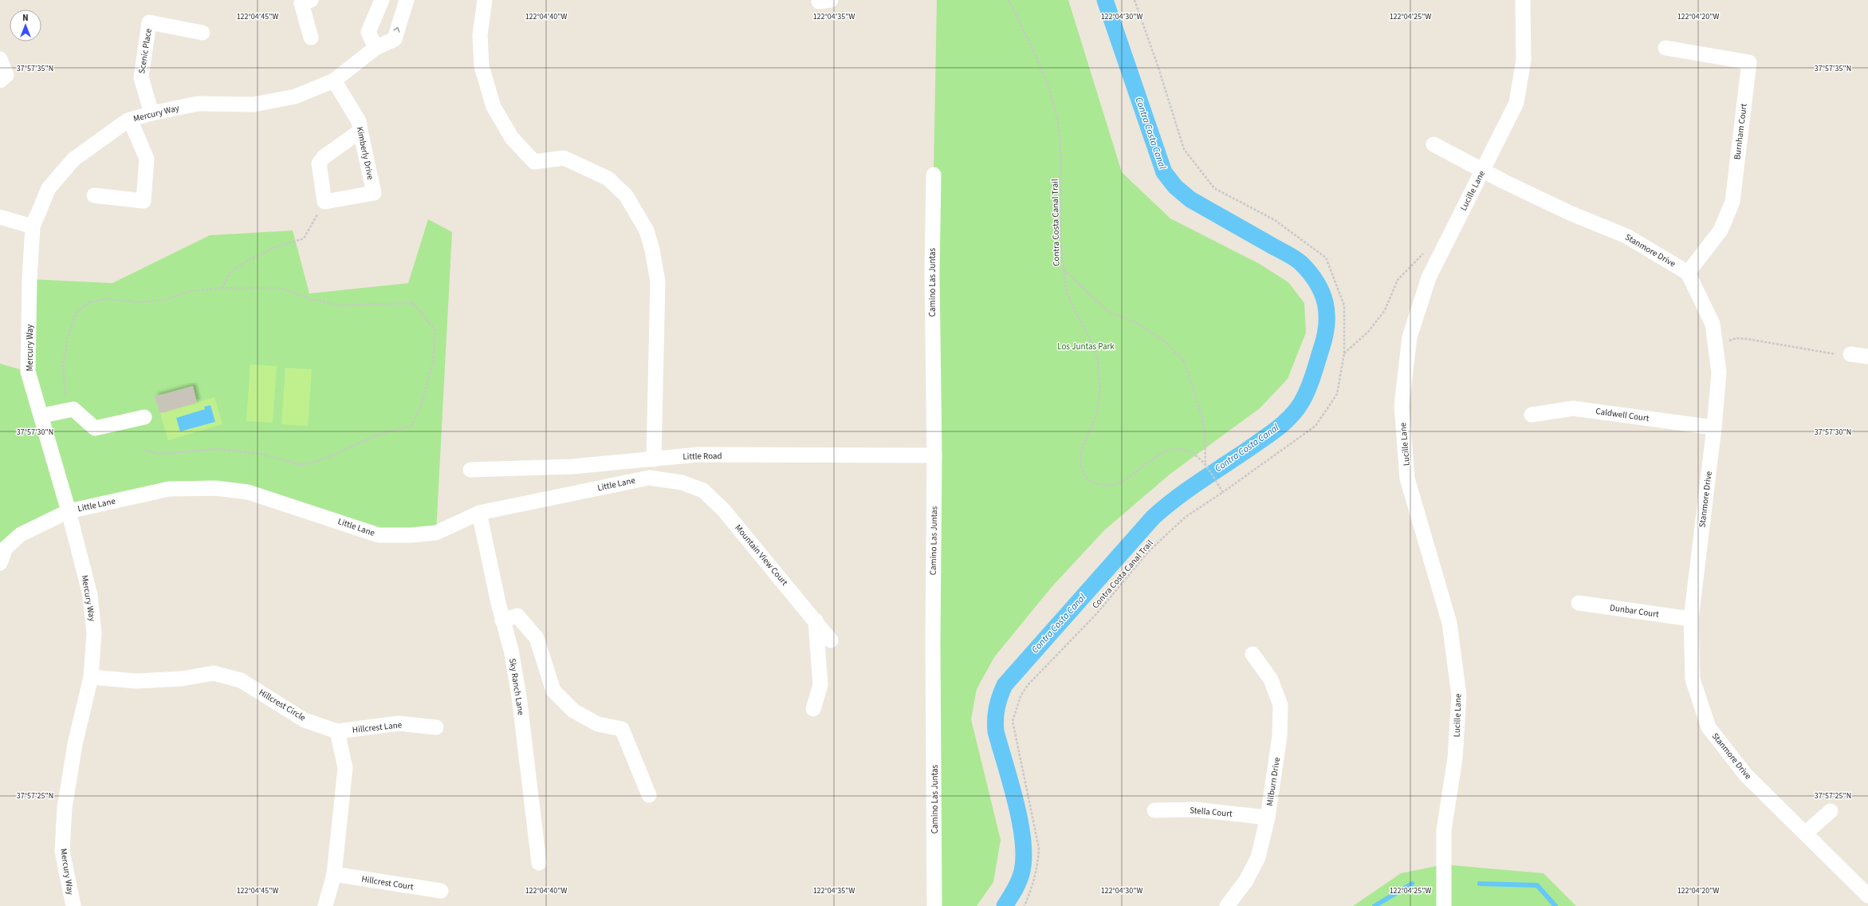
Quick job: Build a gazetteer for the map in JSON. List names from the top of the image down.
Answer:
{
  "streets": {
    "street": [
      "Scenic Place",
      "Mercury Way",
      "Burnham Court",
      "Kimberly Drive",
      "Lucille Lane",
      "Stanmore Drive",
      "Camino Las Juntas",
      "Caldwell Court",
      "Little Road",
      "Little Lane",
      "Mountain View Court",
      "Dunbar Court",
      "Sky Ranch Lane",
      "Hillcrest Circle",
      "Hillcrest Lane",
      "Milburn Drive",
      "Stella Court",
      "Hillcrest Court"
    ],
    "path": ["Contra Costa Canal Trail"]
  },
  "crossings": [
    ["Scenic Place", "Mercury Way"],
    ["Mercury Way", "Kimberly Drive"],
    ["Mercury Way", "Little Lane"],
    ["Mercury Way", "Hillcrest Circle"],
    ["Burnham Court", "Stanmore Drive"],
    ["Lucille Lane", "Stanmore Drive"],
    ["Stanmore Drive", "Caldwell Court"],
    ["Stanmore Drive", "Dunbar Court"],
    ["Camino Las Juntas", "Little Road"],
    ["Little Lane", "Mountain View Court"],
    ["Little Lane", "Sky Ranch Lane"],
    ["Hillcrest Circle", "Hillcrest Lane"],
    ["Milburn Drive", "Stella Court"]
  ],
  "water": ["Contra Costa Canal"],
  "parks": ["Los Juntas Park"],
  "north": "top",
  "coordinates": [
    "122°04'45\"W",
    "122°04'40\"W",
    "122°04'35\"W",
    "122°04'30\"W",
    "122°04'25\"W",
    "122°04'20\"W",
    "37°57'35\"N",
    "37°57'30\"N",
    "37°57'25\"N"
  ]
}
